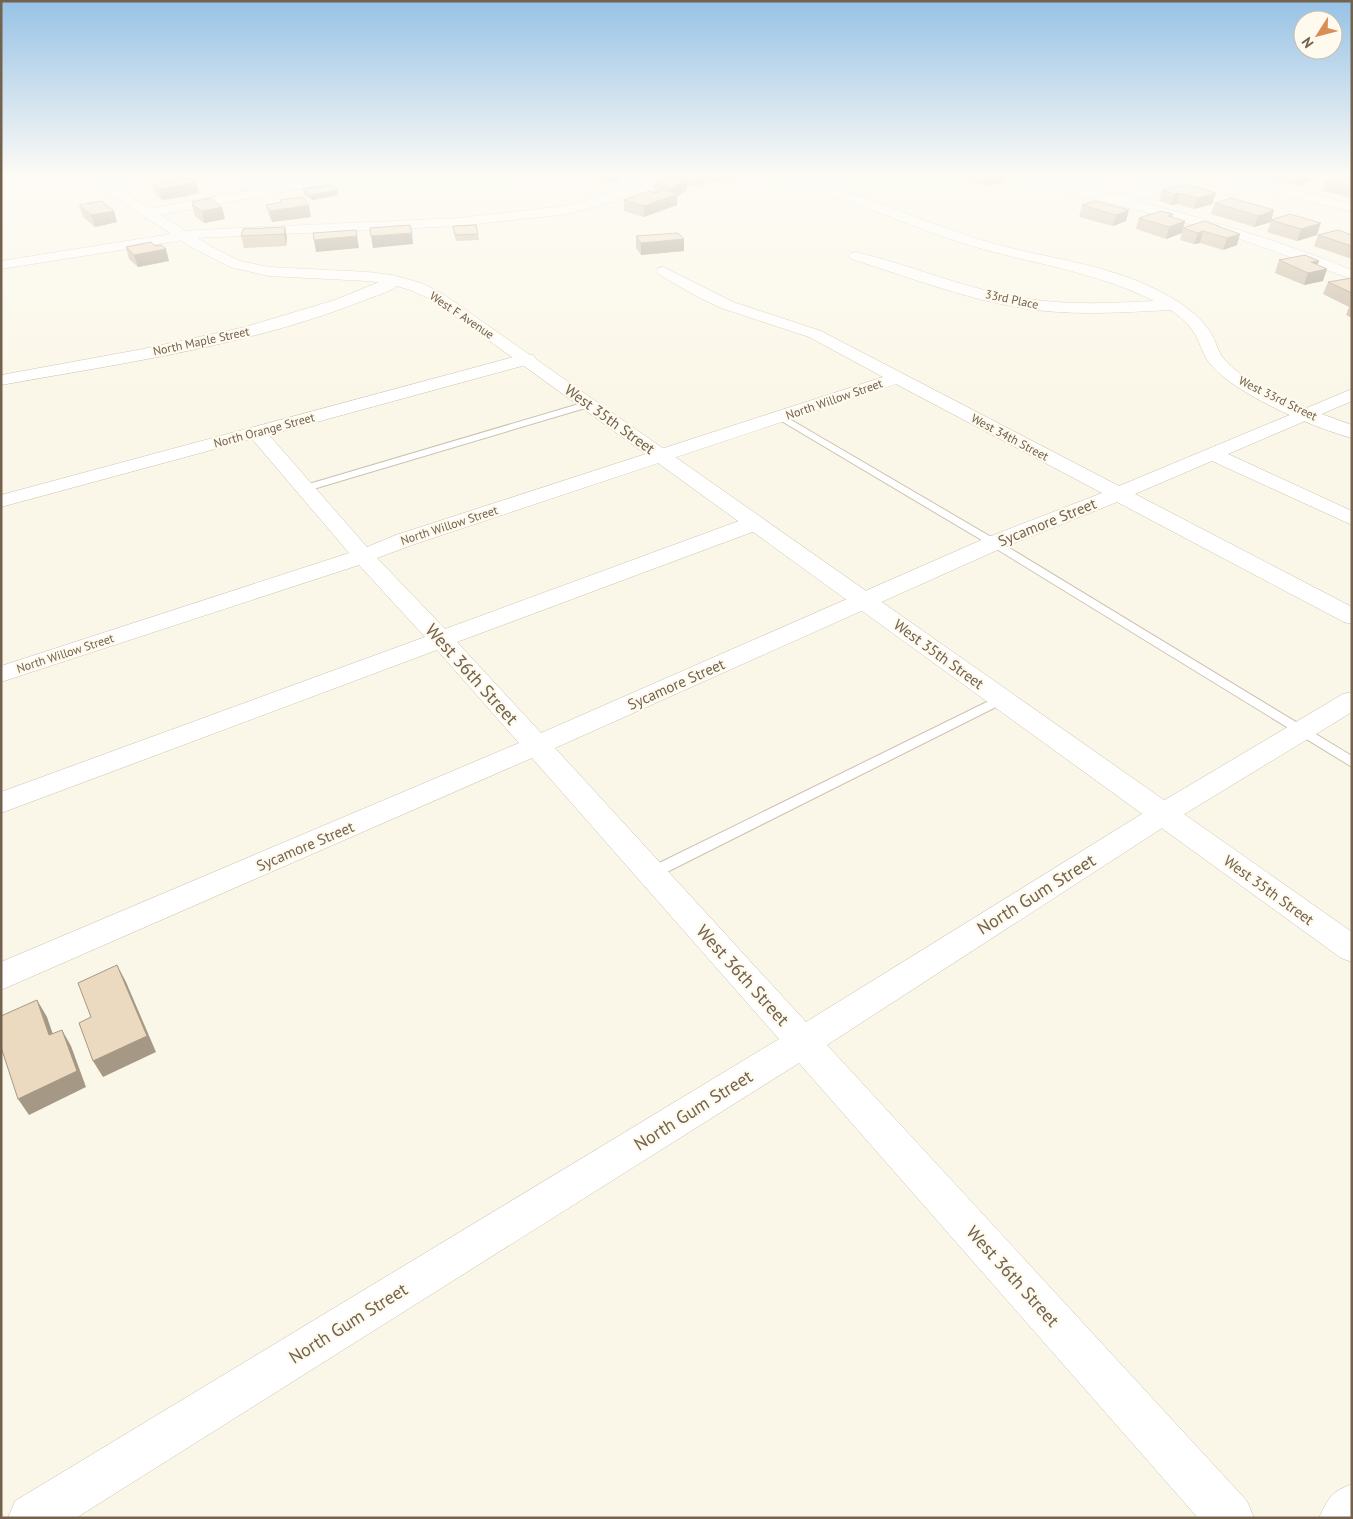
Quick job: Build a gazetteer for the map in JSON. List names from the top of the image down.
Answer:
{
  "streets": {
    "street": [
      "33rd Place",
      "West F Avenue",
      "North Maple Street",
      "West 33rd Street",
      "North Willow Street",
      "West 35th Street",
      "North Orange Street",
      "West 34th Street",
      "Sycamore Street",
      "West 36th Street",
      "North Gum Street"
    ]
  },
  "crossings": [
    ["33rd Place", "West 33rd Street"],
    ["West F Avenue", "North Maple Street"],
    ["West F Avenue", "West 35th Street"],
    ["West F Avenue", "North Orange Street"],
    ["West 33rd Street", "Sycamore Street"],
    ["North Willow Street", "West 35th Street"],
    ["North Willow Street", "West 34th Street"],
    ["North Willow Street", "West 36th Street"],
    ["West 35th Street", "North Orange Street"],
    ["West 35th Street", "Sycamore Street"],
    ["West 35th Street", "North Gum Street"],
    ["North Orange Street", "West 36th Street"],
    ["West 34th Street", "Sycamore Street"],
    ["Sycamore Street", "West 36th Street"],
    ["West 36th Street", "North Gum Street"]
  ],
  "north": "bottom left"
}
